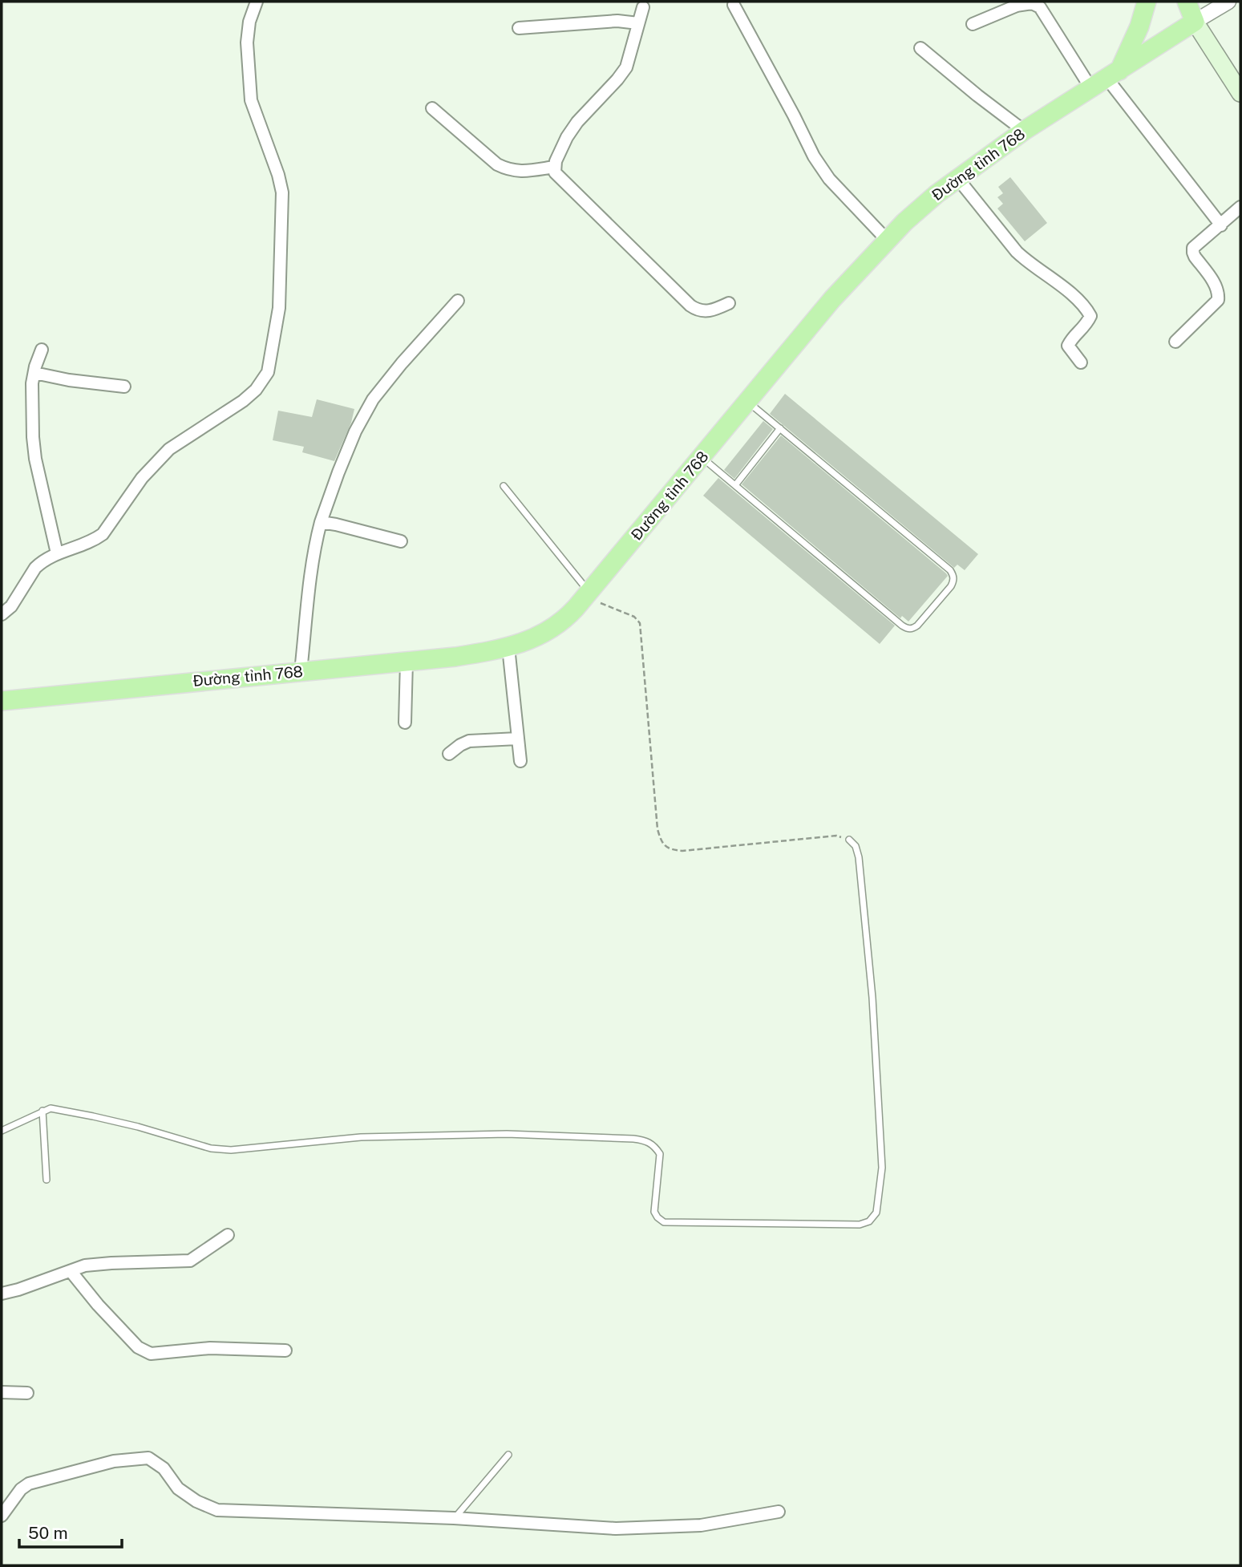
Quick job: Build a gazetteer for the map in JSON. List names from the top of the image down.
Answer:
{
  "streets": {
    "main road": ["Đường tỉnh 768"]
  },
  "scale_bar": "50 m"
}
